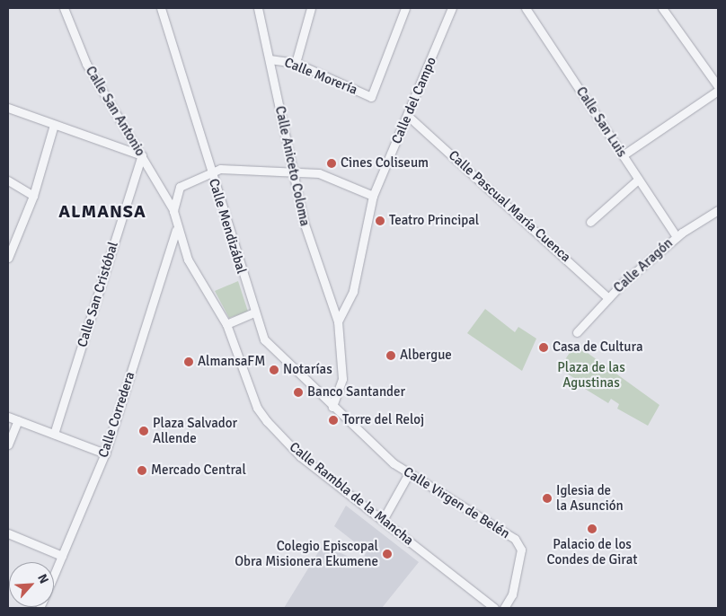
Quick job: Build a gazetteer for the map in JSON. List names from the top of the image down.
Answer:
{
  "streets": {
    "street": [
      "Calle Morería",
      "Calle del Campo",
      "Calle San Antonio",
      "Calle San Luis",
      "Calle Aniceto Coloma",
      "Calle Pascual María Cuenca",
      "Calle Mendizábal",
      "Calle Aragón",
      "Calle San Cristóbal",
      "Calle Corredera",
      "Calle Rambla de la Mancha",
      "Calle Virgen de Belén"
    ]
  },
  "crossings": [
    ["Calle Morería", "Calle Aniceto Coloma"],
    ["Calle del Campo", "Calle Aniceto Coloma"],
    ["Calle del Campo", "Calle Pascual María Cuenca"],
    ["Calle San Antonio", "Calle San Cristóbal"],
    ["Calle San Antonio", "Calle Rambla de la Mancha"],
    ["Calle San Luis", "Calle Aragón"],
    ["Calle Pascual María Cuenca", "Calle Aragón"],
    ["Calle Mendizábal", "Calle Virgen de Belén"],
    ["Calle Corredera", "Calle Rambla de la Mancha"]
  ],
  "districts": ["ALMANSA"],
  "parks": ["Plaza de las Agustinas"],
  "places": [
    "Cines Coliseum",
    "Teatro Principal",
    "Casa de Cultura",
    "Albergue",
    "AlmansaFM",
    "Notarías",
    "Banco Santander",
    "Torre del Reloj",
    "Plaza Salvador Allende",
    "Mercado Central",
    "Iglesia de la Asunción",
    "Palacio de los Condes de Girat",
    "Colegio Episcopal Obra Misionera Ekumene"
  ],
  "north": "top right"
}
